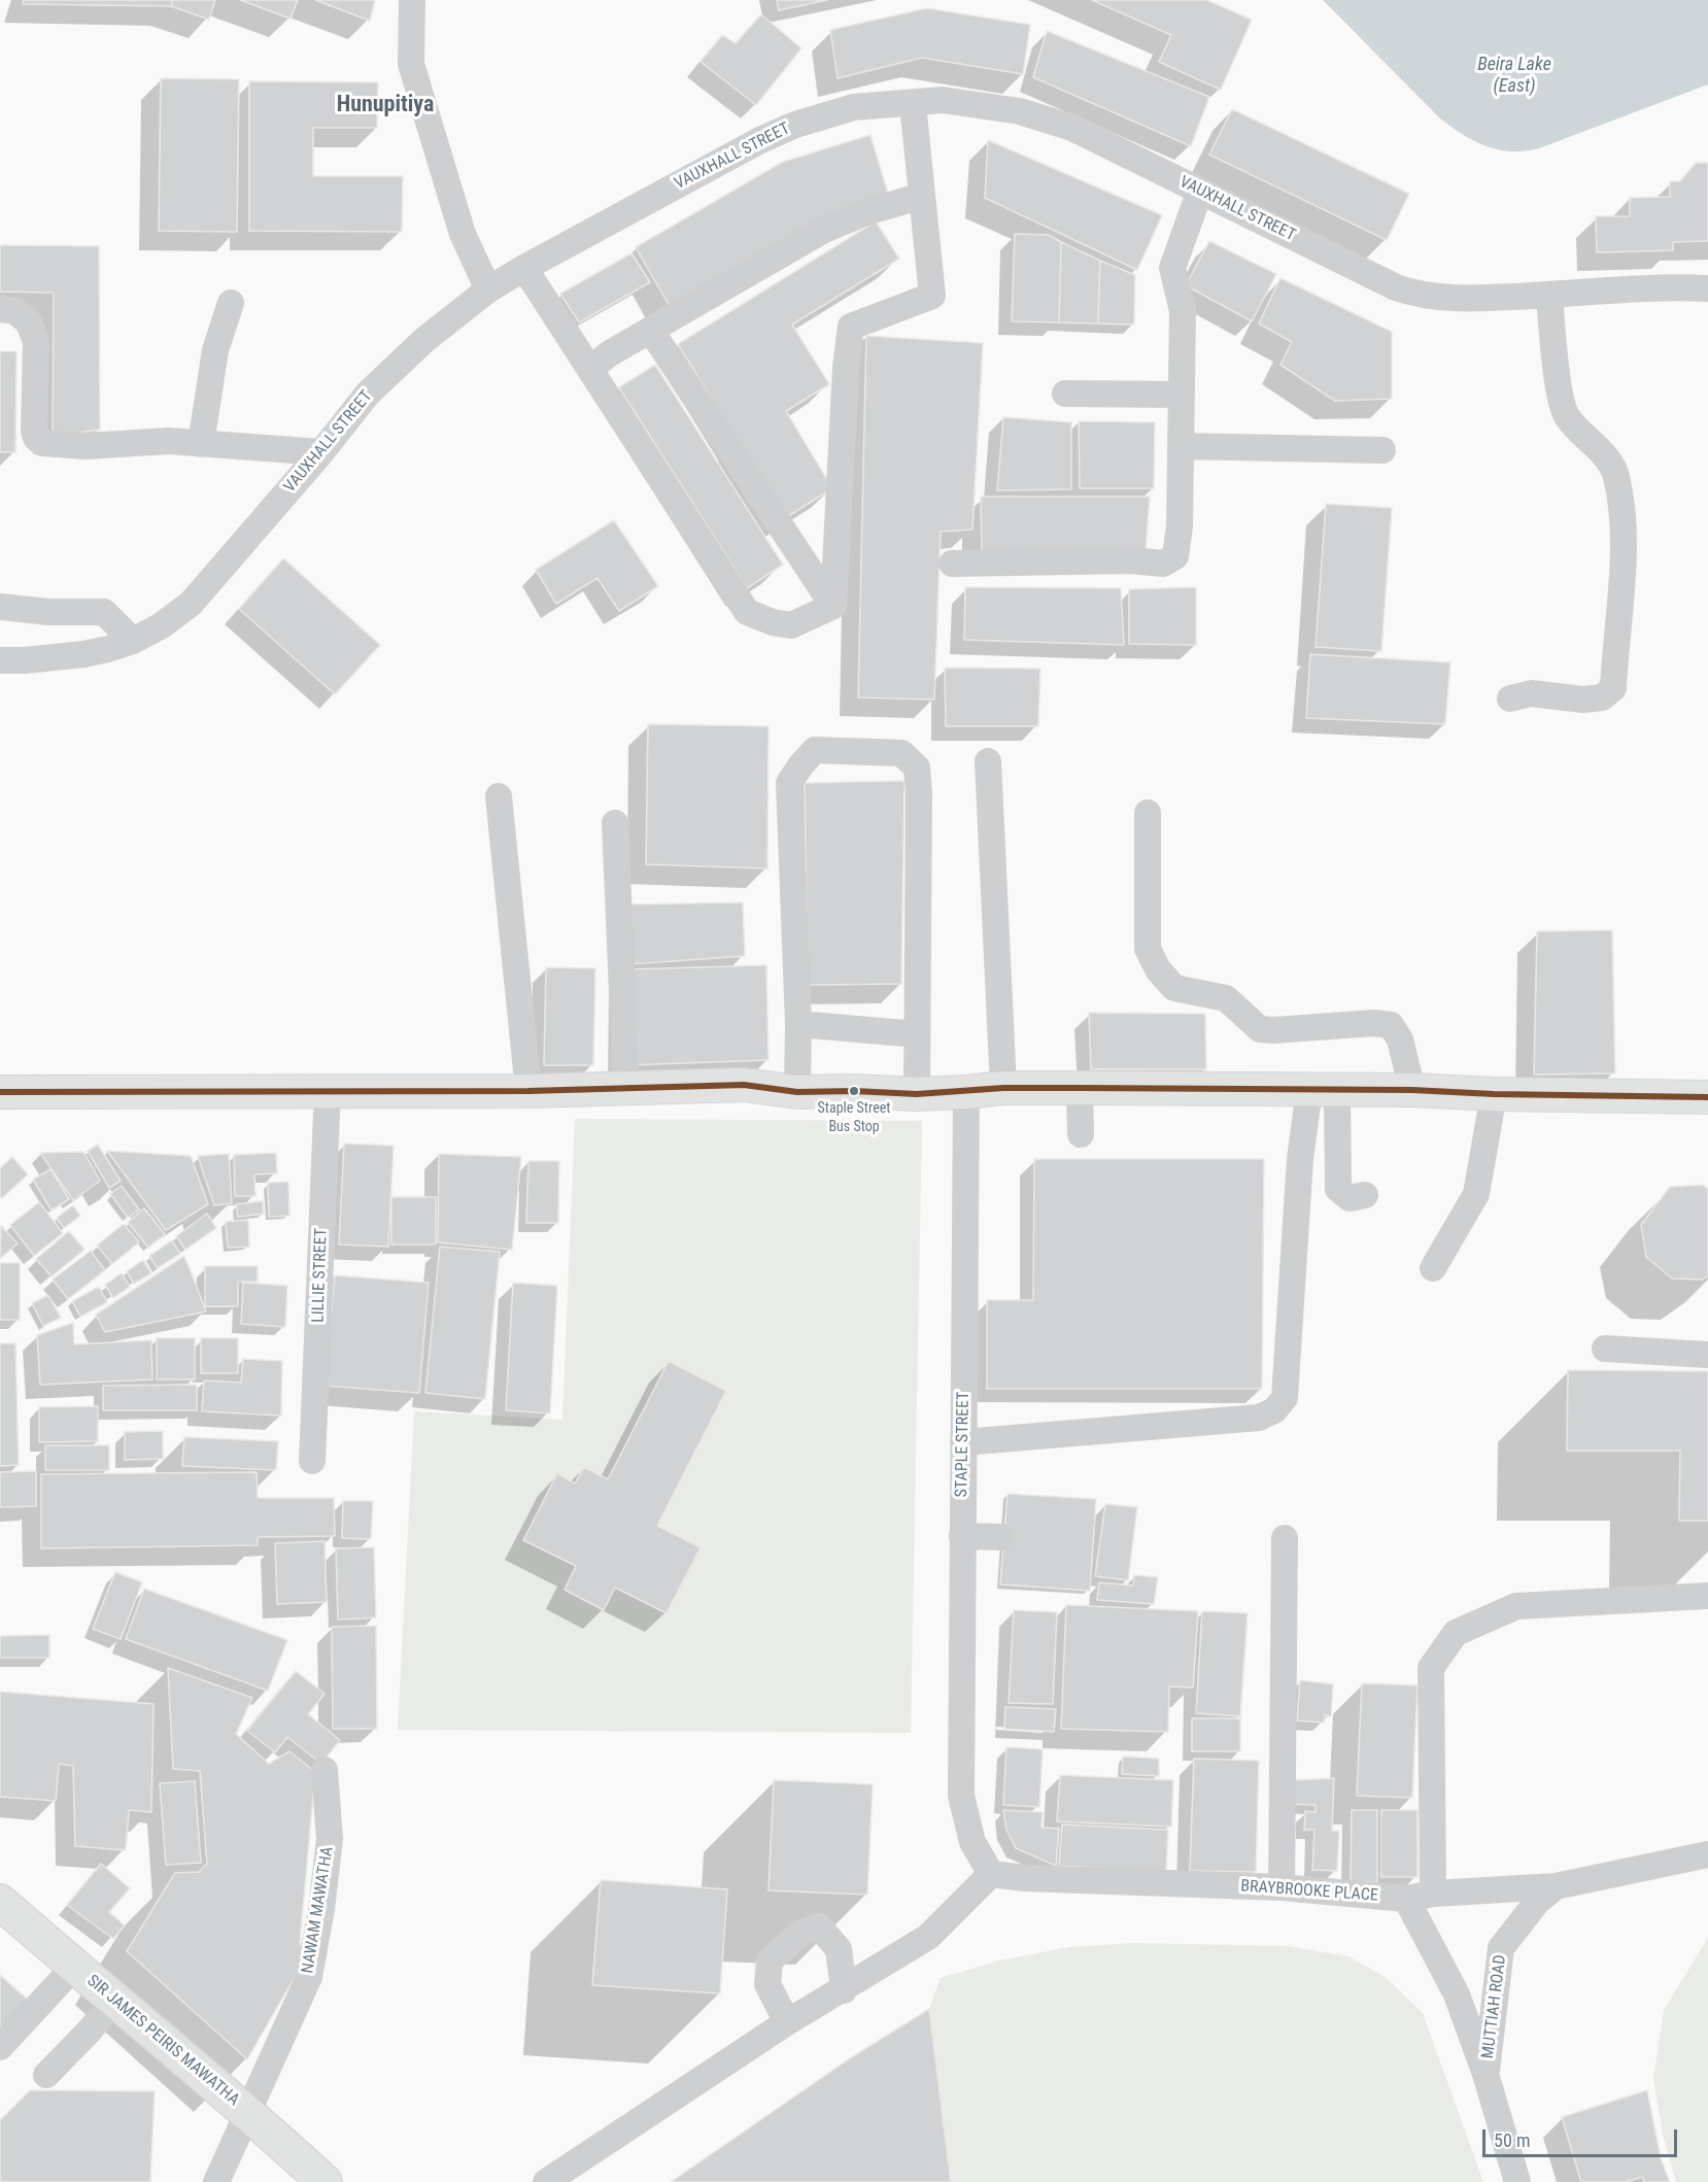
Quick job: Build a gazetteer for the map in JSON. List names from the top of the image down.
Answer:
{
  "streets": {
    "highway": ["SIR JAMES PEIRIS MAWATHA"],
    "street": [
      "VAUXHALL STREET",
      "LILLIE STREET",
      "STAPLE STREET",
      "BRAYBROOKE PLACE",
      "NAWAM MAWATHA",
      "MUTTIAH ROAD"
    ]
  },
  "crossings": [
    ["STAPLE STREET", "BRAYBROOKE PLACE"],
    ["BRAYBROOKE PLACE", "MUTTIAH ROAD"],
    ["NAWAM MAWATHA", "SIR JAMES PEIRIS MAWATHA"]
  ],
  "districts": ["Hunupitiya"],
  "water": ["Beira Lake (East)"],
  "places": ["Staple Street Bus Stop"],
  "scale_bar": "50 m"
}
